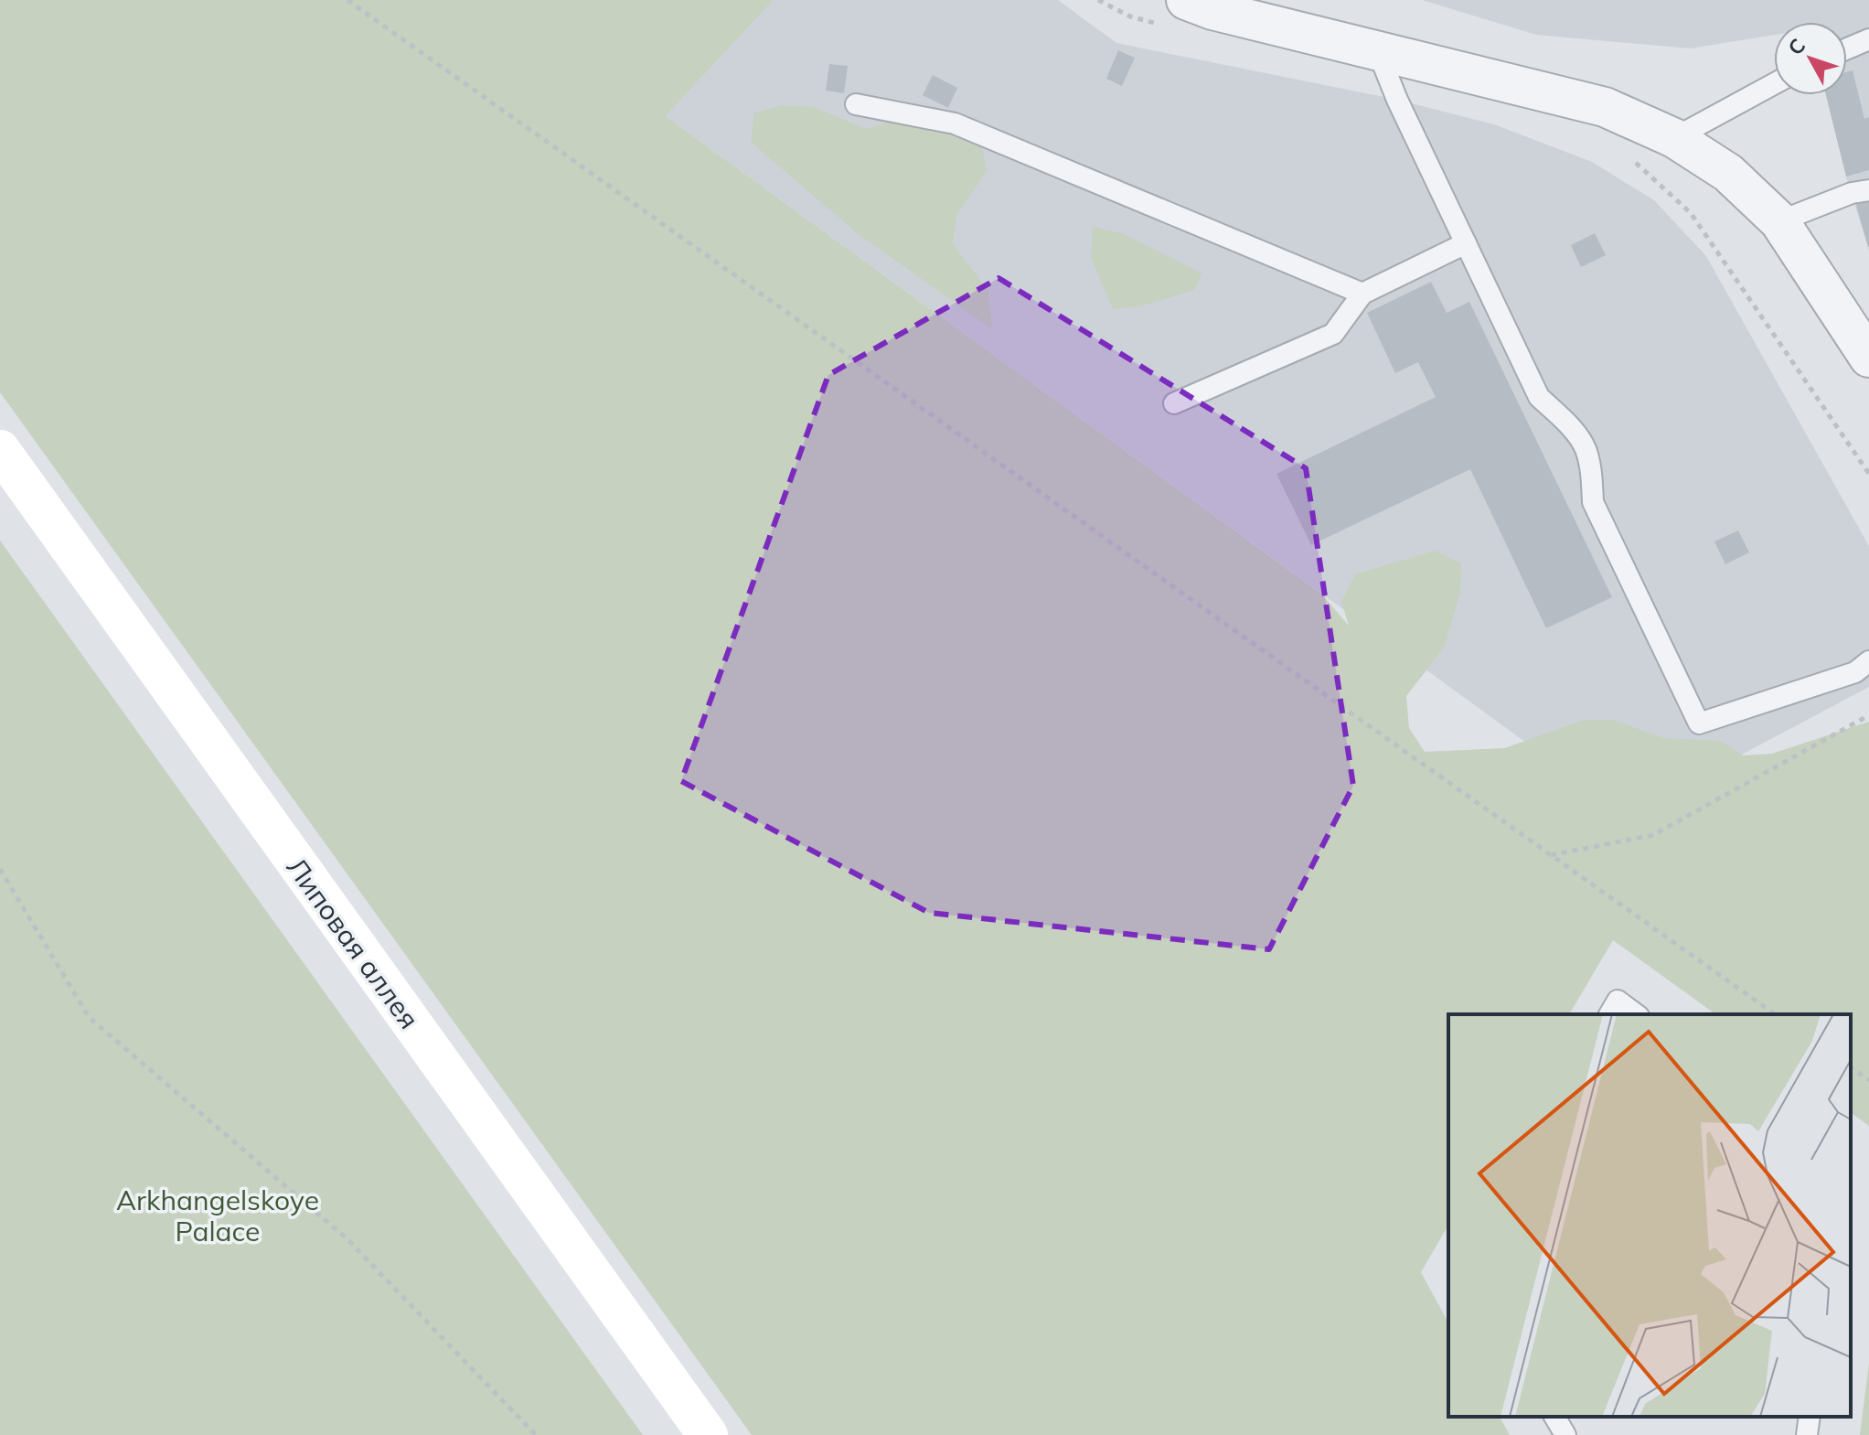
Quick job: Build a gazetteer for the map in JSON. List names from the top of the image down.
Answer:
{
  "streets": {
    "street": ["Липовая аллея"]
  },
  "parks": ["Arkhangelskoye Palace"],
  "north": "top left"
}
